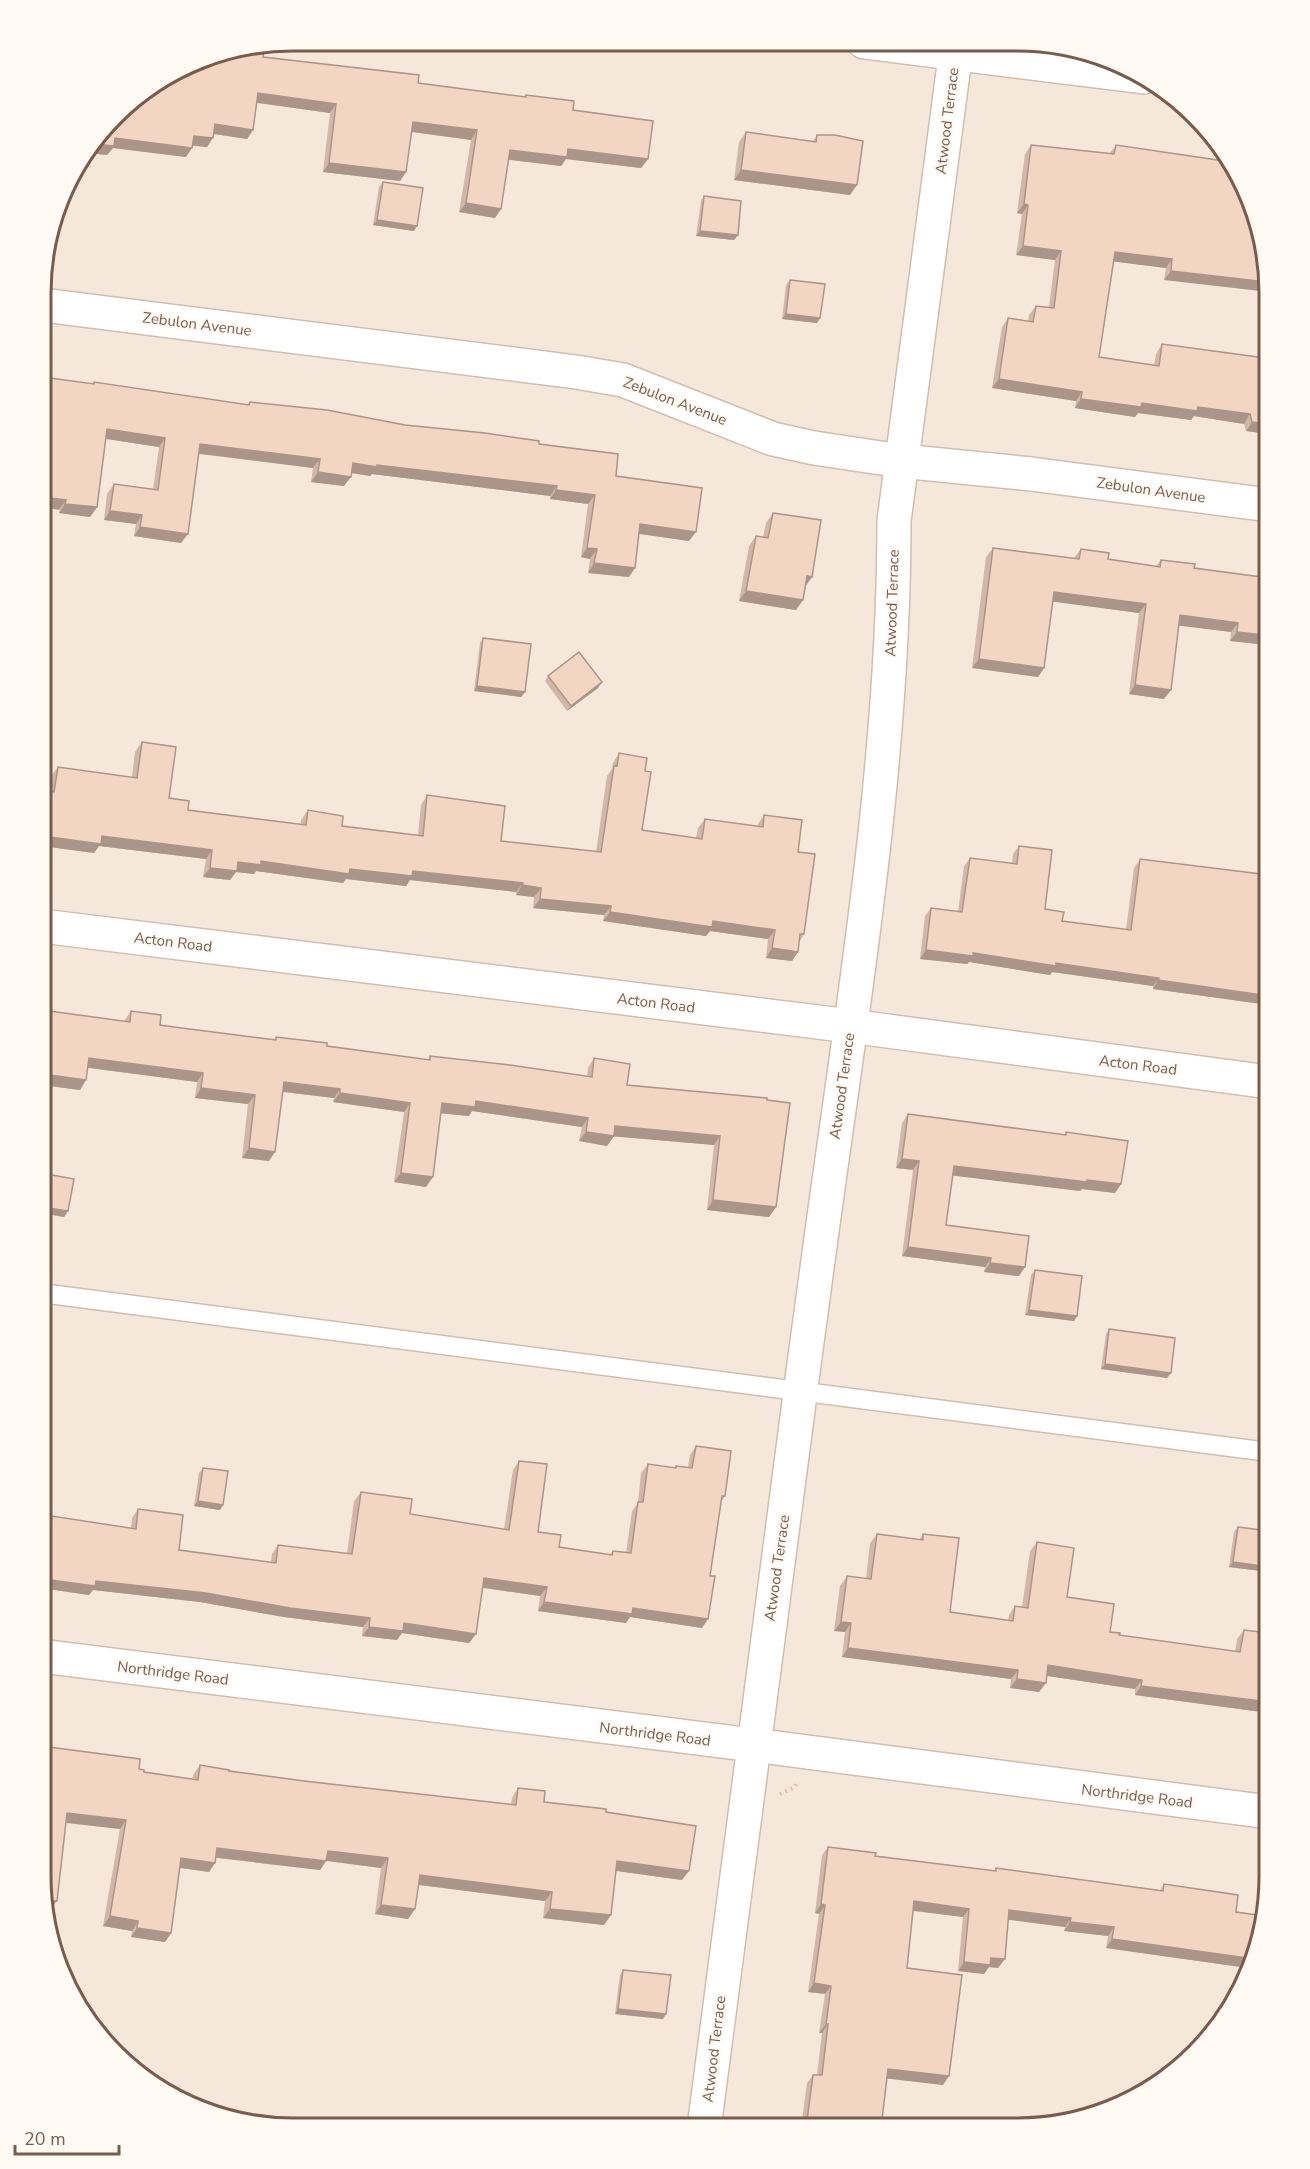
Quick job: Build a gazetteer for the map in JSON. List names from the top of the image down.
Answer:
{
  "streets": {
    "street": [
      "Atwood Terrace",
      "Zebulon Avenue",
      "Acton Road",
      "Northridge Road"
    ]
  },
  "crossings": [
    ["Atwood Terrace", "Zebulon Avenue"],
    ["Atwood Terrace", "Acton Road"],
    ["Atwood Terrace", "Northridge Road"]
  ],
  "scale_bar": "20 m"
}
